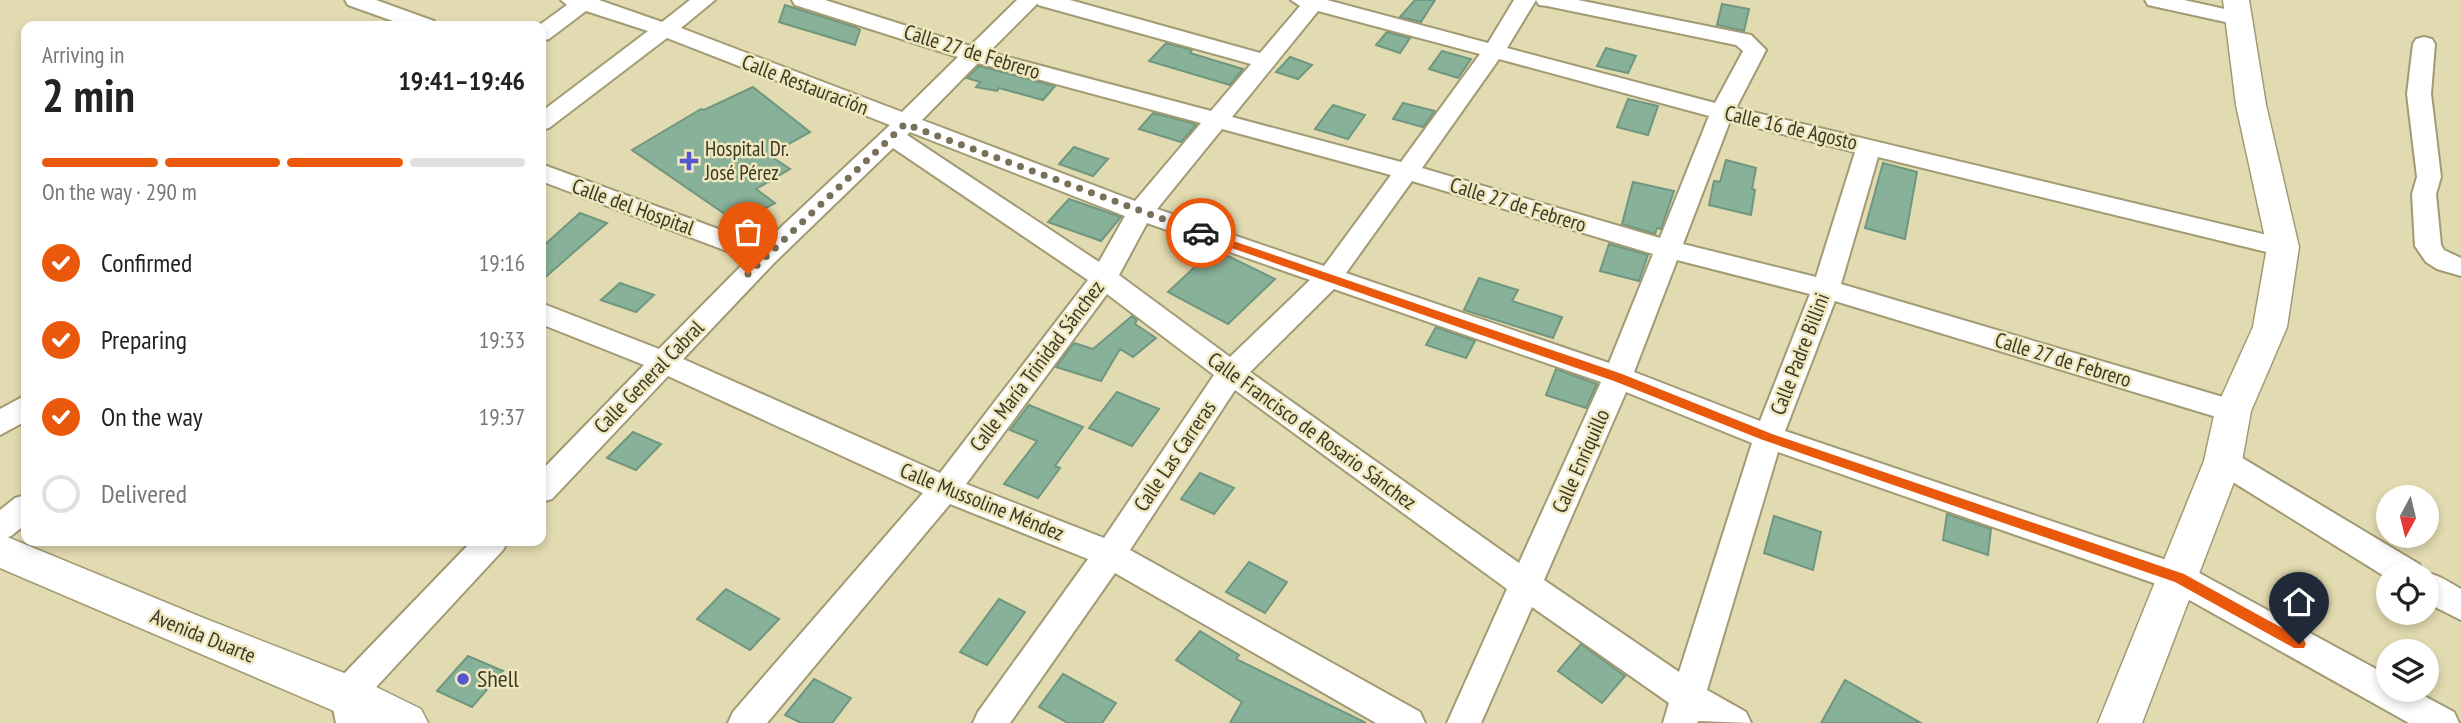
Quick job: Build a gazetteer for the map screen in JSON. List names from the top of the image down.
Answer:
{
  "streets": {
    "main road": ["Avenida Duarte"],
    "street": [
      "Calle 27 de Febrero",
      "Calle Restauración",
      "Calle 16 de Agosto",
      "Calle del Hospital",
      "Calle Padre Billini",
      "Calle María Trinidad Sánchez",
      "Calle General Cabral",
      "Calle Francisco de Rosario Sánchez",
      "Calle Las Carreras",
      "Calle Enriquillo",
      "Calle Mussoline Méndez"
    ]
  },
  "crossings": [
    ["Calle 27 de Febrero", "Calle Padre Billini"],
    ["Calle 27 de Febrero", "Calle María Trinidad Sánchez"],
    ["Calle 27 de Febrero", "Calle General Cabral"],
    ["Calle 27 de Febrero", "Calle Las Carreras"],
    ["Calle 27 de Febrero", "Calle Enriquillo"],
    ["Calle Restauración", "Calle Padre Billini"],
    ["Calle Restauración", "Calle María Trinidad Sánchez"],
    ["Calle Restauración", "Calle General Cabral"],
    ["Calle Restauración", "Calle Francisco de Rosario Sánchez"],
    ["Calle Restauración", "Calle Las Carreras"],
    ["Calle Restauración", "Calle Enriquillo"],
    ["Calle 16 de Agosto", "Calle Padre Billini"],
    ["Calle 16 de Agosto", "Calle María Trinidad Sánchez"],
    ["Calle 16 de Agosto", "Calle Las Carreras"],
    ["Calle 16 de Agosto", "Calle Enriquillo"],
    ["Calle del Hospital", "Calle General Cabral"],
    ["Calle Padre Billini", "Calle Francisco de Rosario Sánchez"],
    ["Calle María Trinidad Sánchez", "Calle Francisco de Rosario Sánchez"],
    ["Calle María Trinidad Sánchez", "Calle Mussoline Méndez"],
    ["Calle General Cabral", "Calle Francisco de Rosario Sánchez"],
    ["Calle General Cabral", "Calle Mussoline Méndez"],
    ["Calle Francisco de Rosario Sánchez", "Calle Las Carreras"],
    ["Calle Francisco de Rosario Sánchez", "Calle Enriquillo"],
    ["Calle Las Carreras", "Calle Mussoline Méndez"]
  ],
  "places": {
    "health": ["Hospital Dr. José Pérez"],
    "other": ["Shell"]
  },
  "north": "bottom",
  "page": {
    "heading": ["2 min", "Arriving in", "19:41–19:46"],
    "bar": "On the way · 290 m",
    "list": [
      ["Confirmed", "19:16"],
      ["Preparing", "19:33"],
      ["On the way", "19:37"],
      "Delivered"
    ]
  }
}
